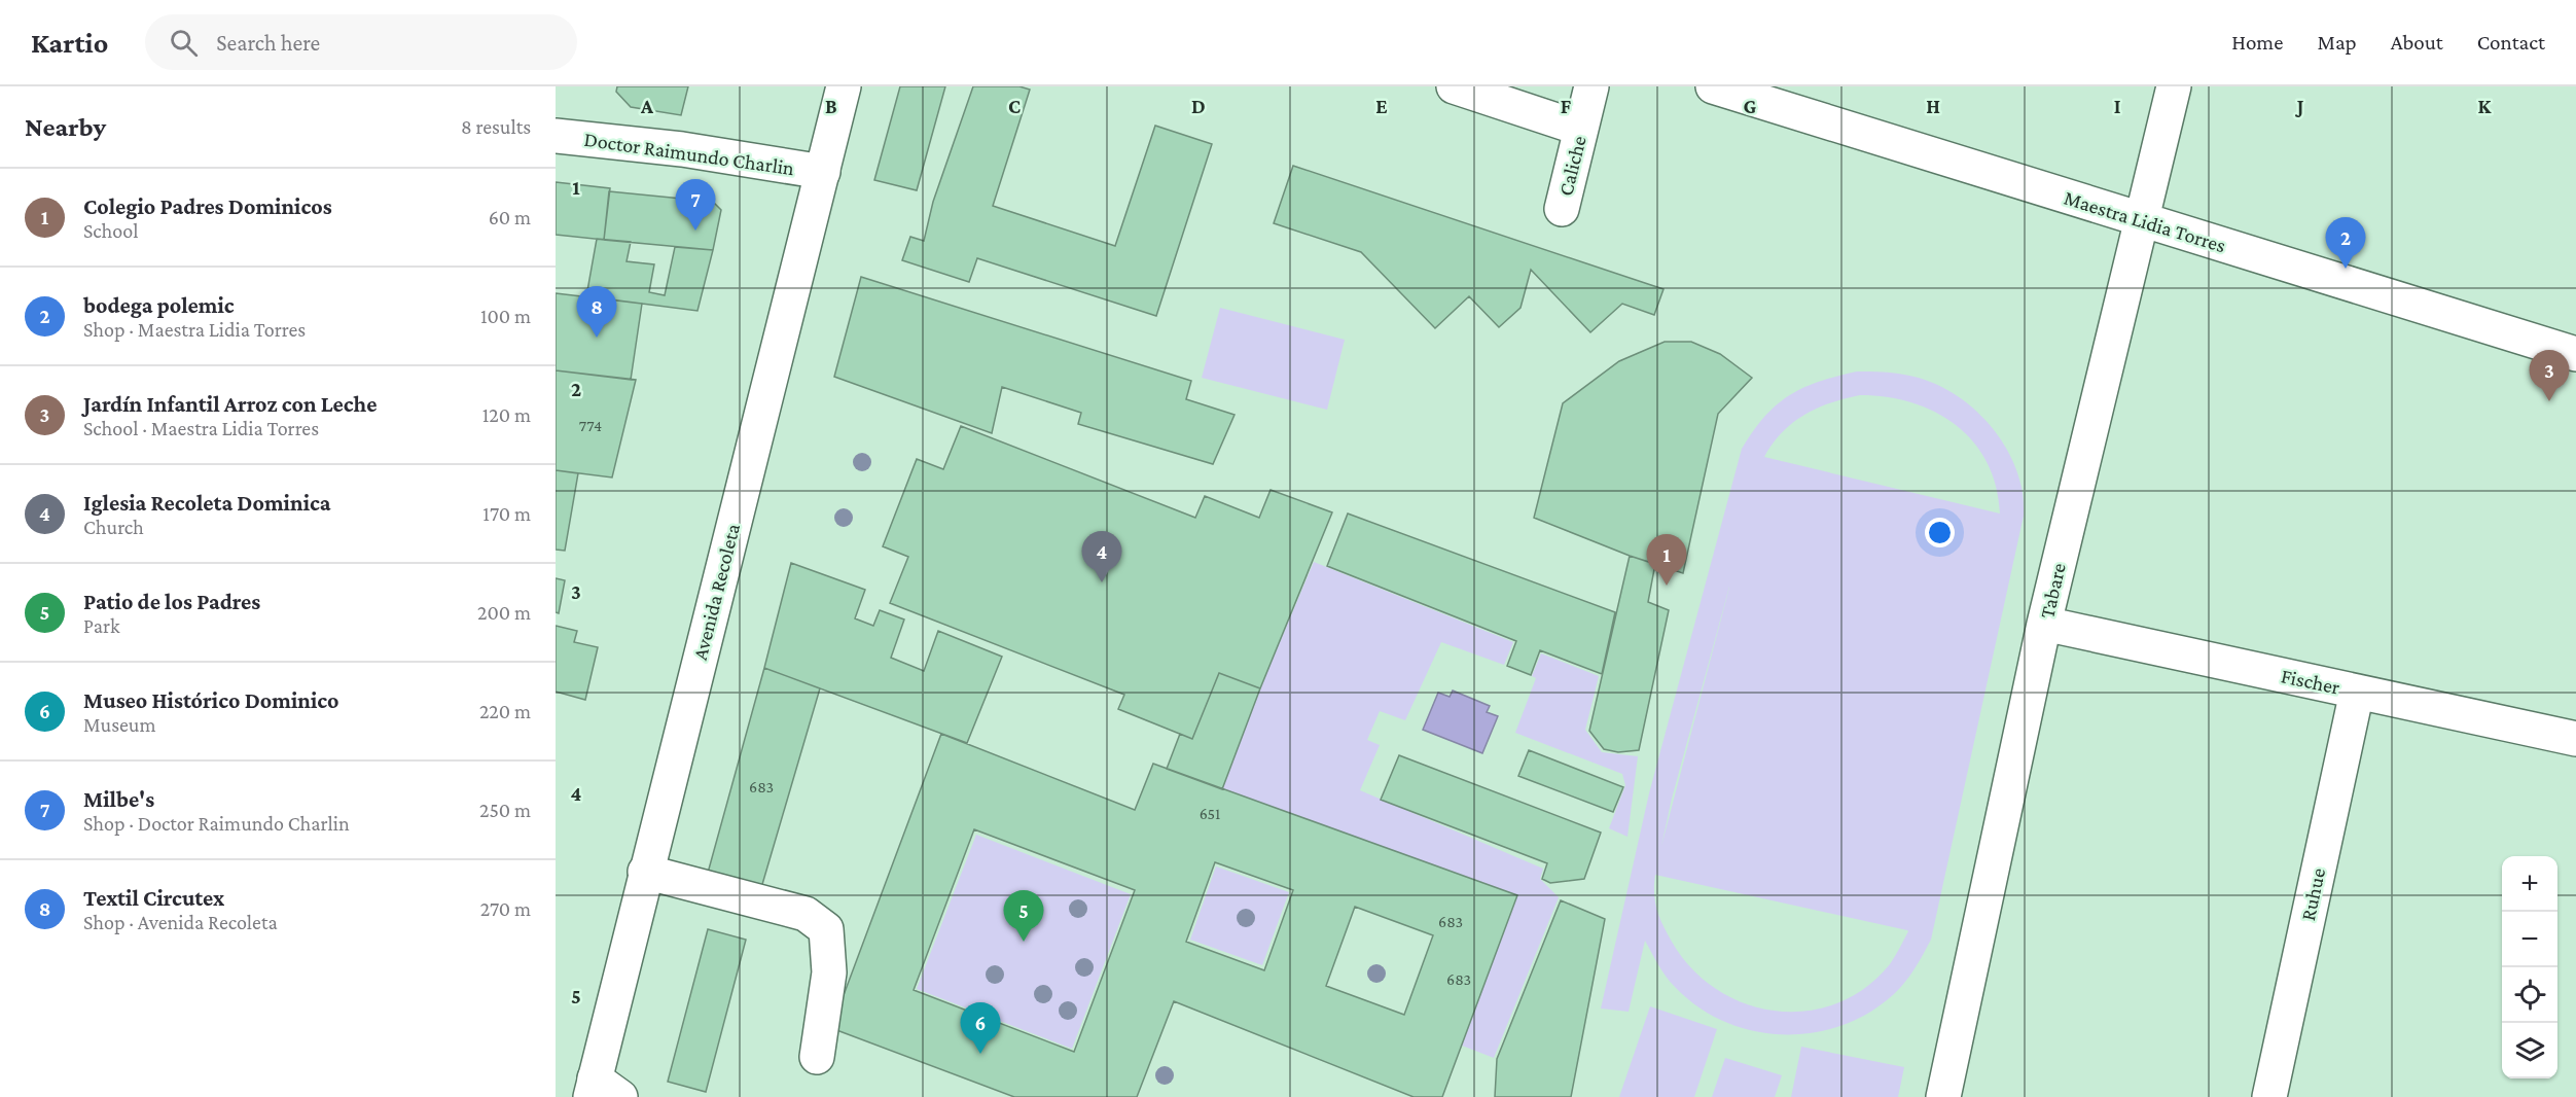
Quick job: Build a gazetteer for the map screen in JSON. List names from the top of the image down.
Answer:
{
  "streets": {
    "street": [
      "Doctor Raimundo Charlin",
      "Caliche",
      "Maestra Lidia Torres",
      "Tabare",
      "Avenida Recoleta",
      "Fischer",
      "Ruhue"
    ]
  },
  "crossings": [
    ["Doctor Raimundo Charlin", "Avenida Recoleta"],
    ["Maestra Lidia Torres", "Tabare"],
    ["Tabare", "Fischer"],
    ["Fischer", "Ruhue"]
  ],
  "house_numbers": [
    "774",
    "683",
    "651",
    "683",
    "683"
  ],
  "page": {
    "header": "Kartio",
    "search": "Search here",
    "nav": [
      "Home",
      "Map",
      "About",
      "Contact"
    ],
    "heading": ["Nearby", "8 results"],
    "list": [
      {
        "mark": "1",
        "name": "Colegio Padres Dominicos",
        "note": "School",
        "value": "60 m"
      },
      {
        "mark": "2",
        "name": "bodega polemic",
        "note": "Shop · Maestra Lidia Torres",
        "value": "100 m"
      },
      {
        "mark": "3",
        "name": "Jardín Infantil Arroz con Leche",
        "note": "School · Maestra Lidia Torres",
        "value": "120 m"
      },
      {
        "mark": "4",
        "name": "Iglesia Recoleta Dominica",
        "note": "Church",
        "value": "170 m"
      },
      {
        "mark": "5",
        "name": "Patio de los Padres",
        "note": "Park",
        "value": "200 m"
      },
      {
        "mark": "6",
        "name": "Museo Histórico Dominico",
        "note": "Museum",
        "value": "220 m"
      },
      {
        "mark": "7",
        "name": "Milbe's",
        "note": "Shop · Doctor Raimundo Charlin",
        "value": "250 m"
      },
      {
        "mark": "8",
        "name": "Textil Circutex",
        "note": "Shop · Avenida Recoleta",
        "value": "270 m"
      }
    ],
    "pins": [
      "7",
      "2",
      "8",
      "3",
      "4",
      "1",
      "5",
      "6"
    ],
    "map_buttons": ["+", "−"]
  },
  "grid": {
    "columns": [
      "A",
      "B",
      "C",
      "D",
      "E",
      "F",
      "G",
      "H",
      "I",
      "J",
      "K"
    ],
    "rows": [
      "1",
      "2",
      "3",
      "4",
      "5"
    ]
  }
}
